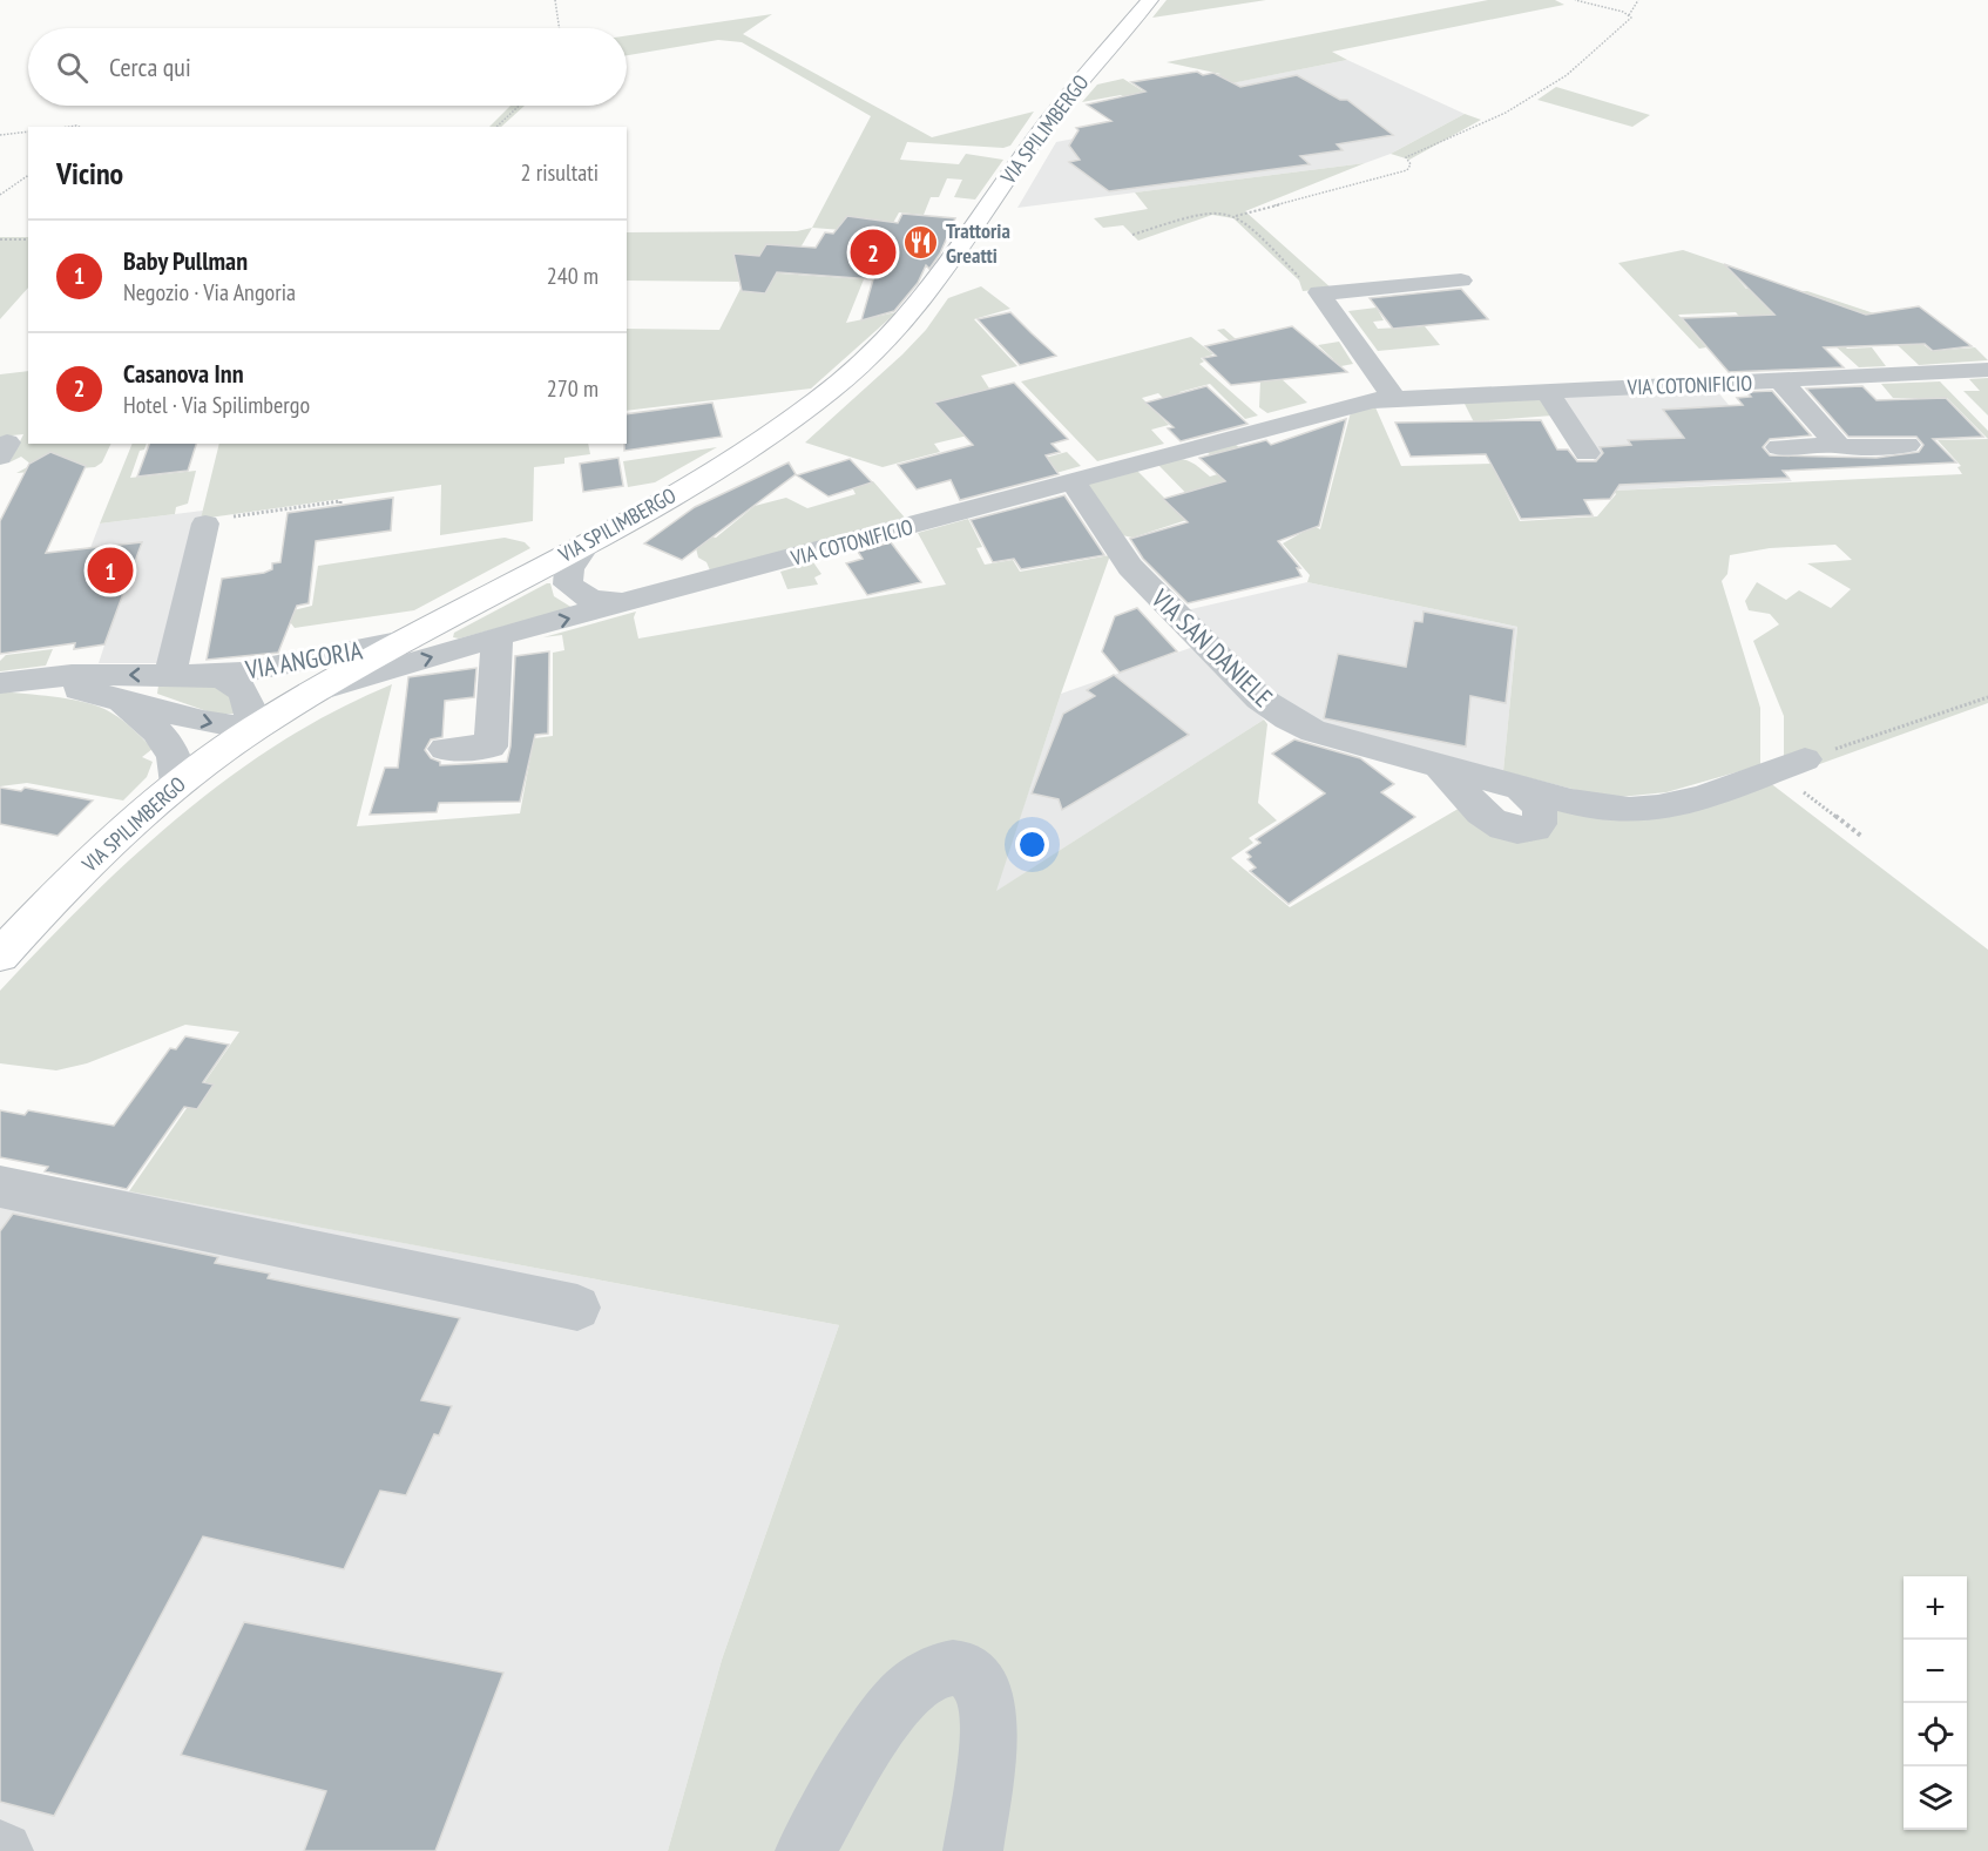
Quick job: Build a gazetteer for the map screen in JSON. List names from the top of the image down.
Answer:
{
  "streets": {
    "main road": ["VIA SPILIMBERGO"],
    "street": ["VIA COTONIFICIO", "VIA SAN DANIELE", "VIA ANGORIA"]
  },
  "crossings": [
    ["VIA SPILIMBERGO", "VIA COTONIFICIO"],
    ["VIA SPILIMBERGO", "VIA ANGORIA"],
    ["VIA COTONIFICIO", "VIA SAN DANIELE"]
  ],
  "places": {
    "restaurant": ["Trattoria Greatti"]
  },
  "page": {
    "search": "Cerca qui",
    "heading": ["Vicino", "2 risultati"],
    "list": [
      {
        "mark": "1",
        "name": "Baby Pullman",
        "note": "Negozio · Via Angoria",
        "value": "240 m"
      },
      {
        "mark": "2",
        "name": "Casanova Inn",
        "note": "Hotel · Via Spilimbergo",
        "value": "270 m"
      }
    ],
    "pins": ["2", "1"],
    "map_buttons": ["+", "−"]
  }
}
